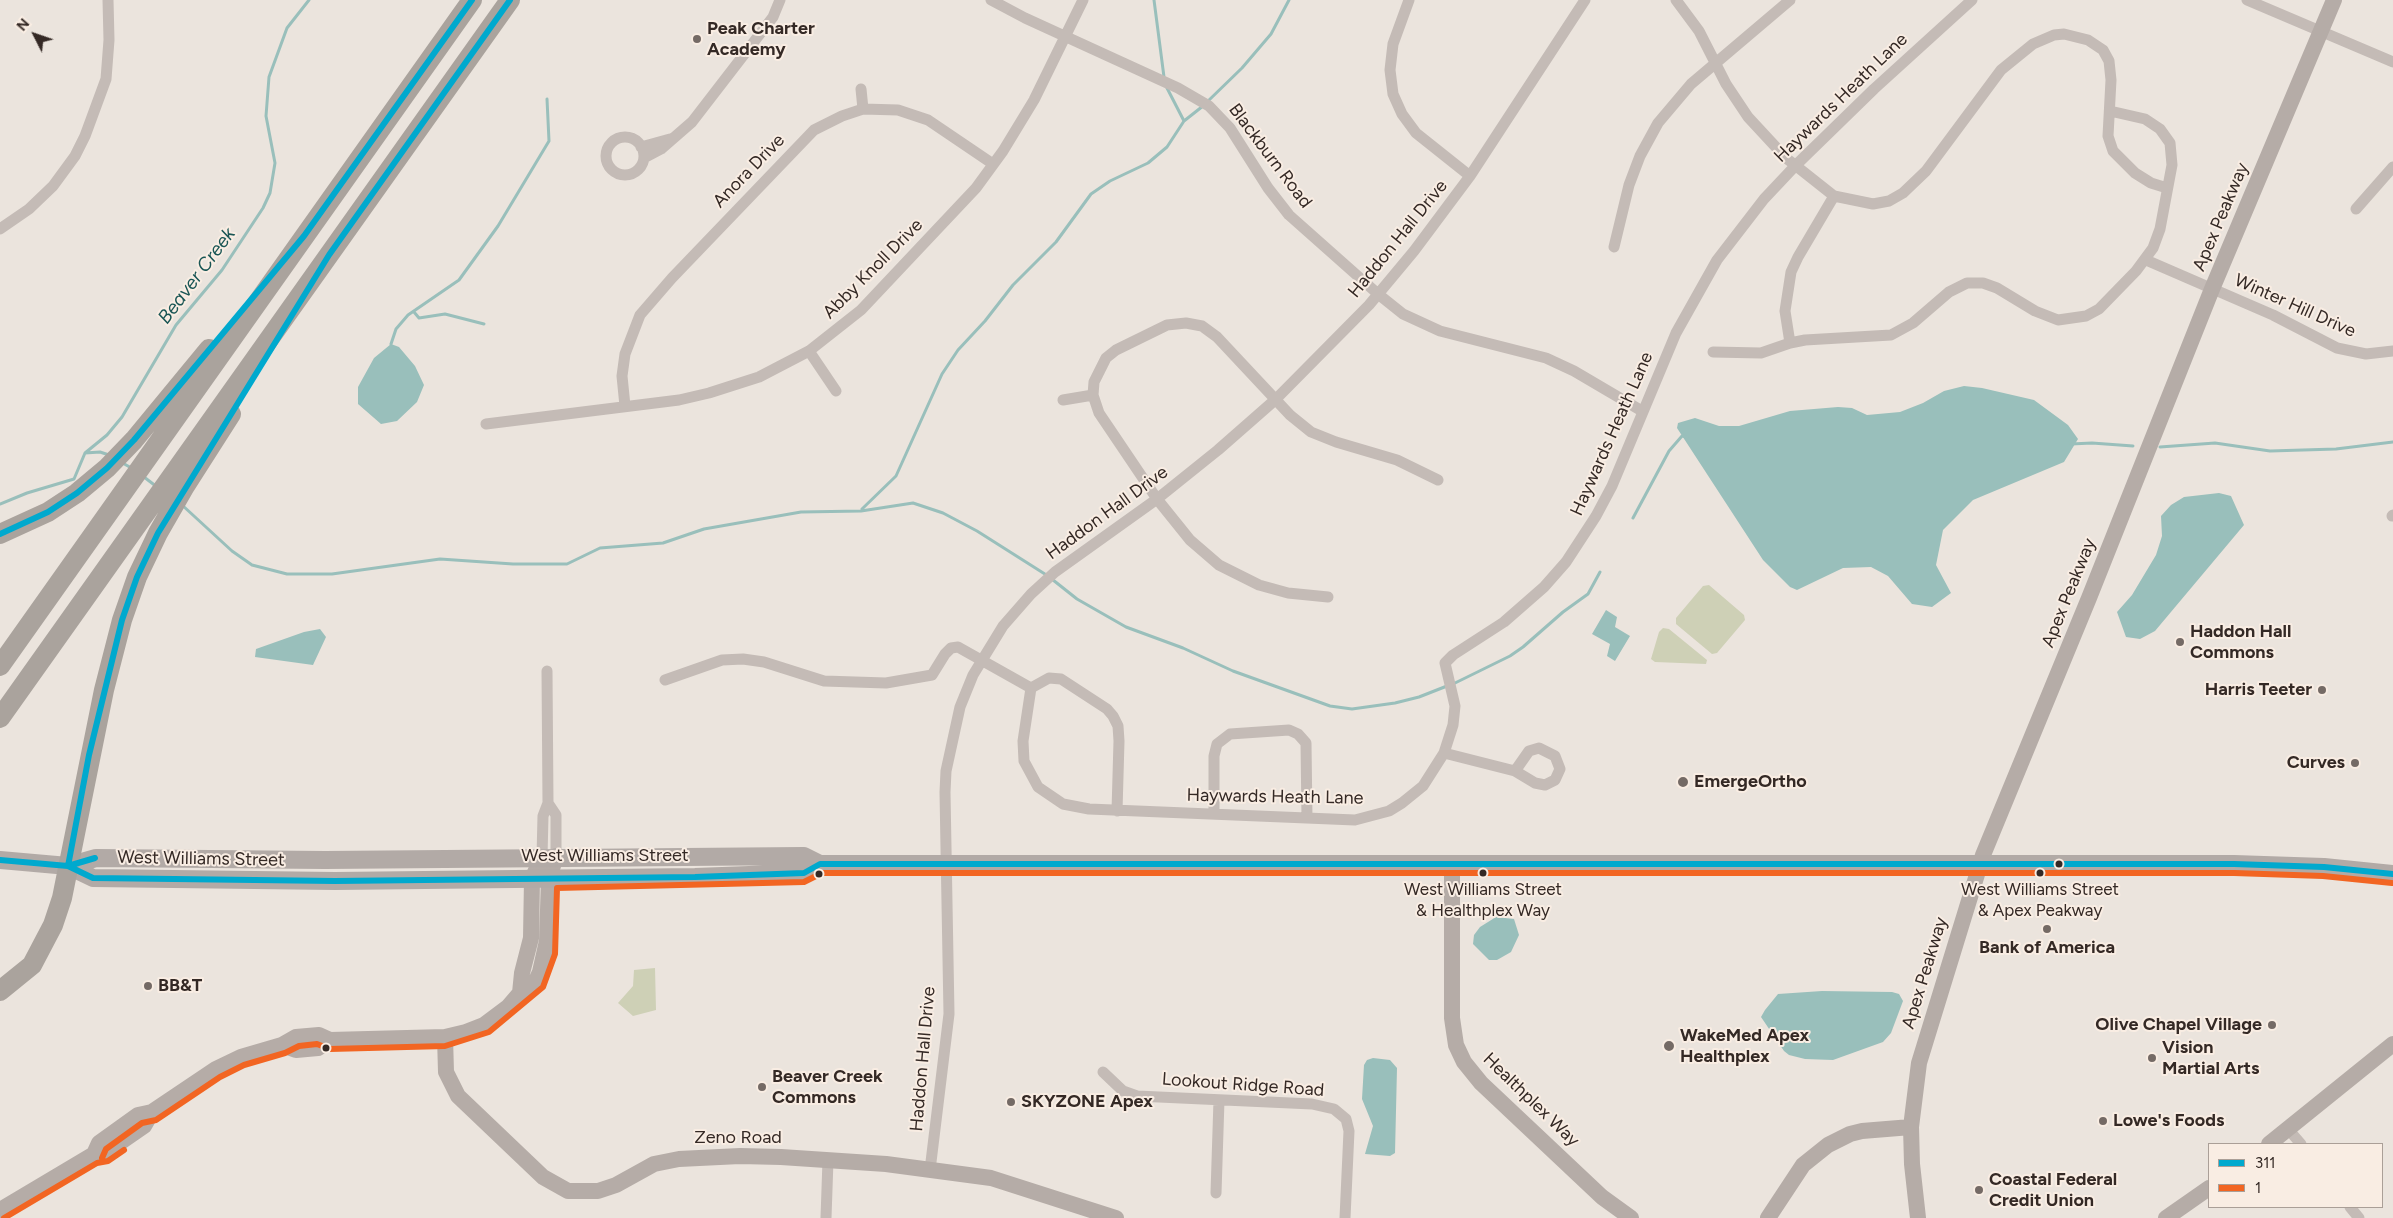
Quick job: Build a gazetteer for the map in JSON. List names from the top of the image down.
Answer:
{
  "streets": {
    "main road": ["West Williams Street"],
    "street": [
      "Haywards Heath Lane",
      "Blackburn Road",
      "Anora Drive",
      "Apex Peakway",
      "Haddon Hall Drive",
      "Abby Knoll Drive",
      "Winter Hill Drive",
      "Lookout Ridge Road",
      "Healthplex Way",
      "Zeno Road"
    ]
  },
  "crossings": [
    ["Haywards Heath Lane", "Blackburn Road"],
    ["Blackburn Road", "Haddon Hall Drive"],
    ["Blackburn Road", "Abby Knoll Drive"],
    ["Anora Drive", "Abby Knoll Drive"],
    ["Apex Peakway", "Winter Hill Drive"],
    ["Apex Peakway", "West Williams Street"],
    ["Haddon Hall Drive", "West Williams Street"],
    ["Haddon Hall Drive", "Zeno Road"],
    ["West Williams Street", "Healthplex Way"]
  ],
  "water": ["Beaver Creek"],
  "places": [
    "Peak Charter Academy",
    "Haddon Hall Commons",
    "Harris Teeter",
    "Curves",
    "EmergeOrtho",
    "West Williams Street & Healthplex Way",
    "West Williams Street & Apex Peakway",
    "Bank of America",
    "BB&T",
    "Olive Chapel Village",
    "WakeMed Apex Healthplex",
    "Vision Martial Arts",
    "Beaver Creek Commons",
    "SKYZONE Apex",
    "Lowe's Foods",
    "Coastal Federal Credit Union"
  ],
  "lines": ["transit line 311", "transit line 1"],
  "legend": ["311", "1"],
  "north": "top left"
}
